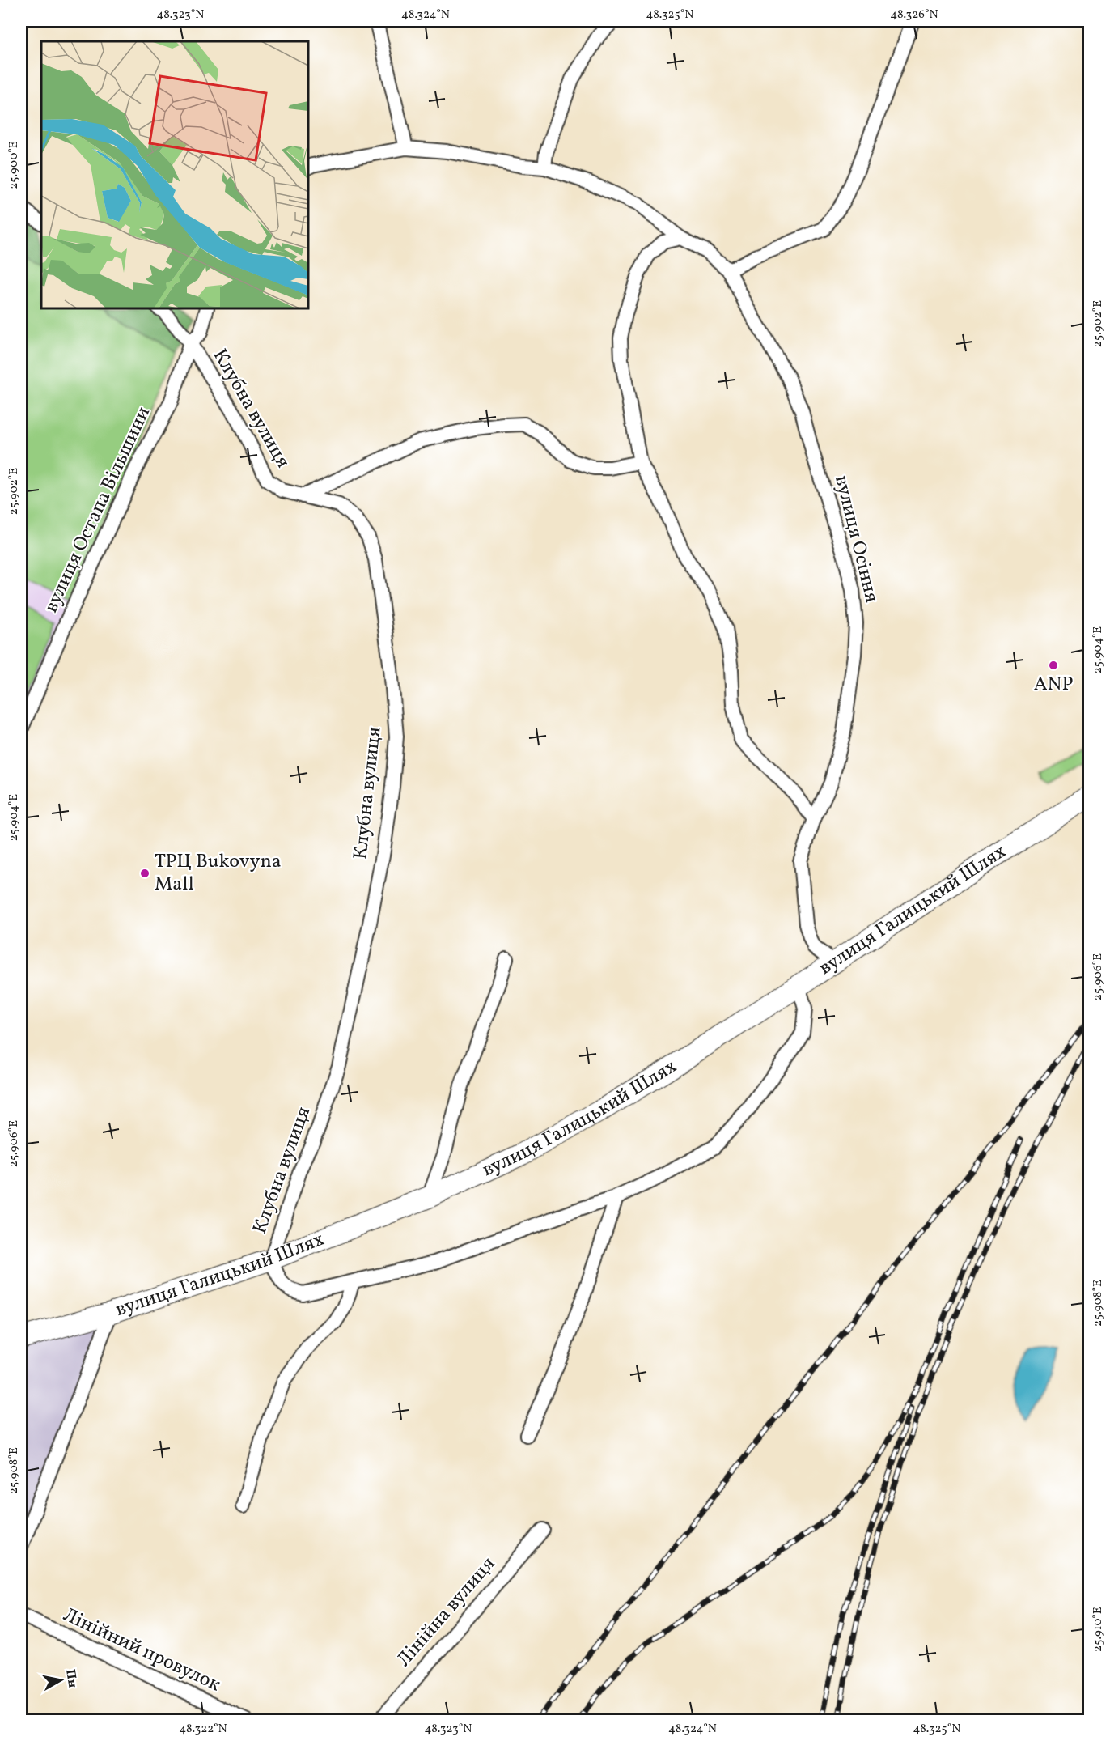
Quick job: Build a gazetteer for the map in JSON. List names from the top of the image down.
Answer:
{
  "streets": {
    "highway": ["вулиця Галицький Шлях"],
    "street": [
      "Клубна вулиця",
      "вулиця Остапа Вільшини",
      "вулиця Осіння",
      "Лінійна вулиця",
      "Лінійний провулок"
    ]
  },
  "crossings": [
    ["Клубна вулиця", "вулиця Остапа Вільшини"],
    ["Клубна вулиця", "вулиця Галицький Шлях"],
    ["вулиця Осіння", "вулиця Галицький Шлях"]
  ],
  "places": ["ANP", "ТРЦ Bukovyna Mall"],
  "north": "right",
  "coordinates": [
    "48.323°N",
    "48.324°N",
    "48.325°N",
    "48.326°N",
    "25.900°E",
    "25.902°E",
    "25.904°E",
    "25.906°E",
    "25.908°E",
    "25.910°E",
    "48.322°N"
  ]
}
